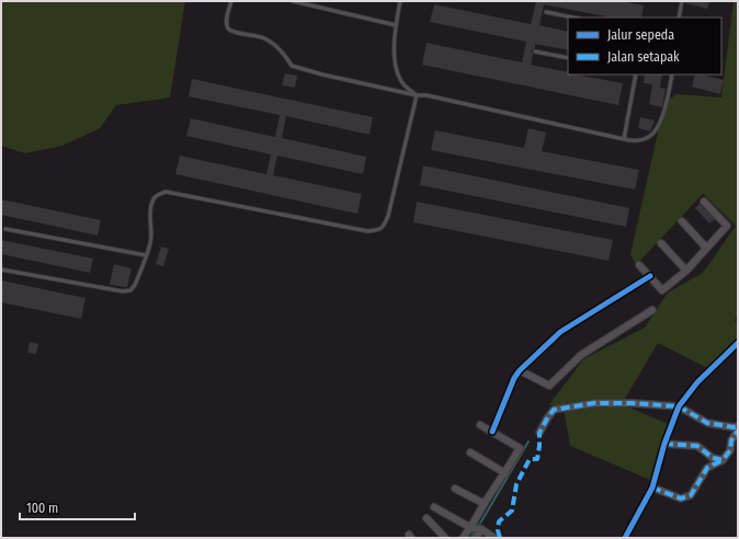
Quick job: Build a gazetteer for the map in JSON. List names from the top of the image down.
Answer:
{
  "legend": ["Jalur sepeda", "Jalan setapak"],
  "scale_bar": "100 m"
}
